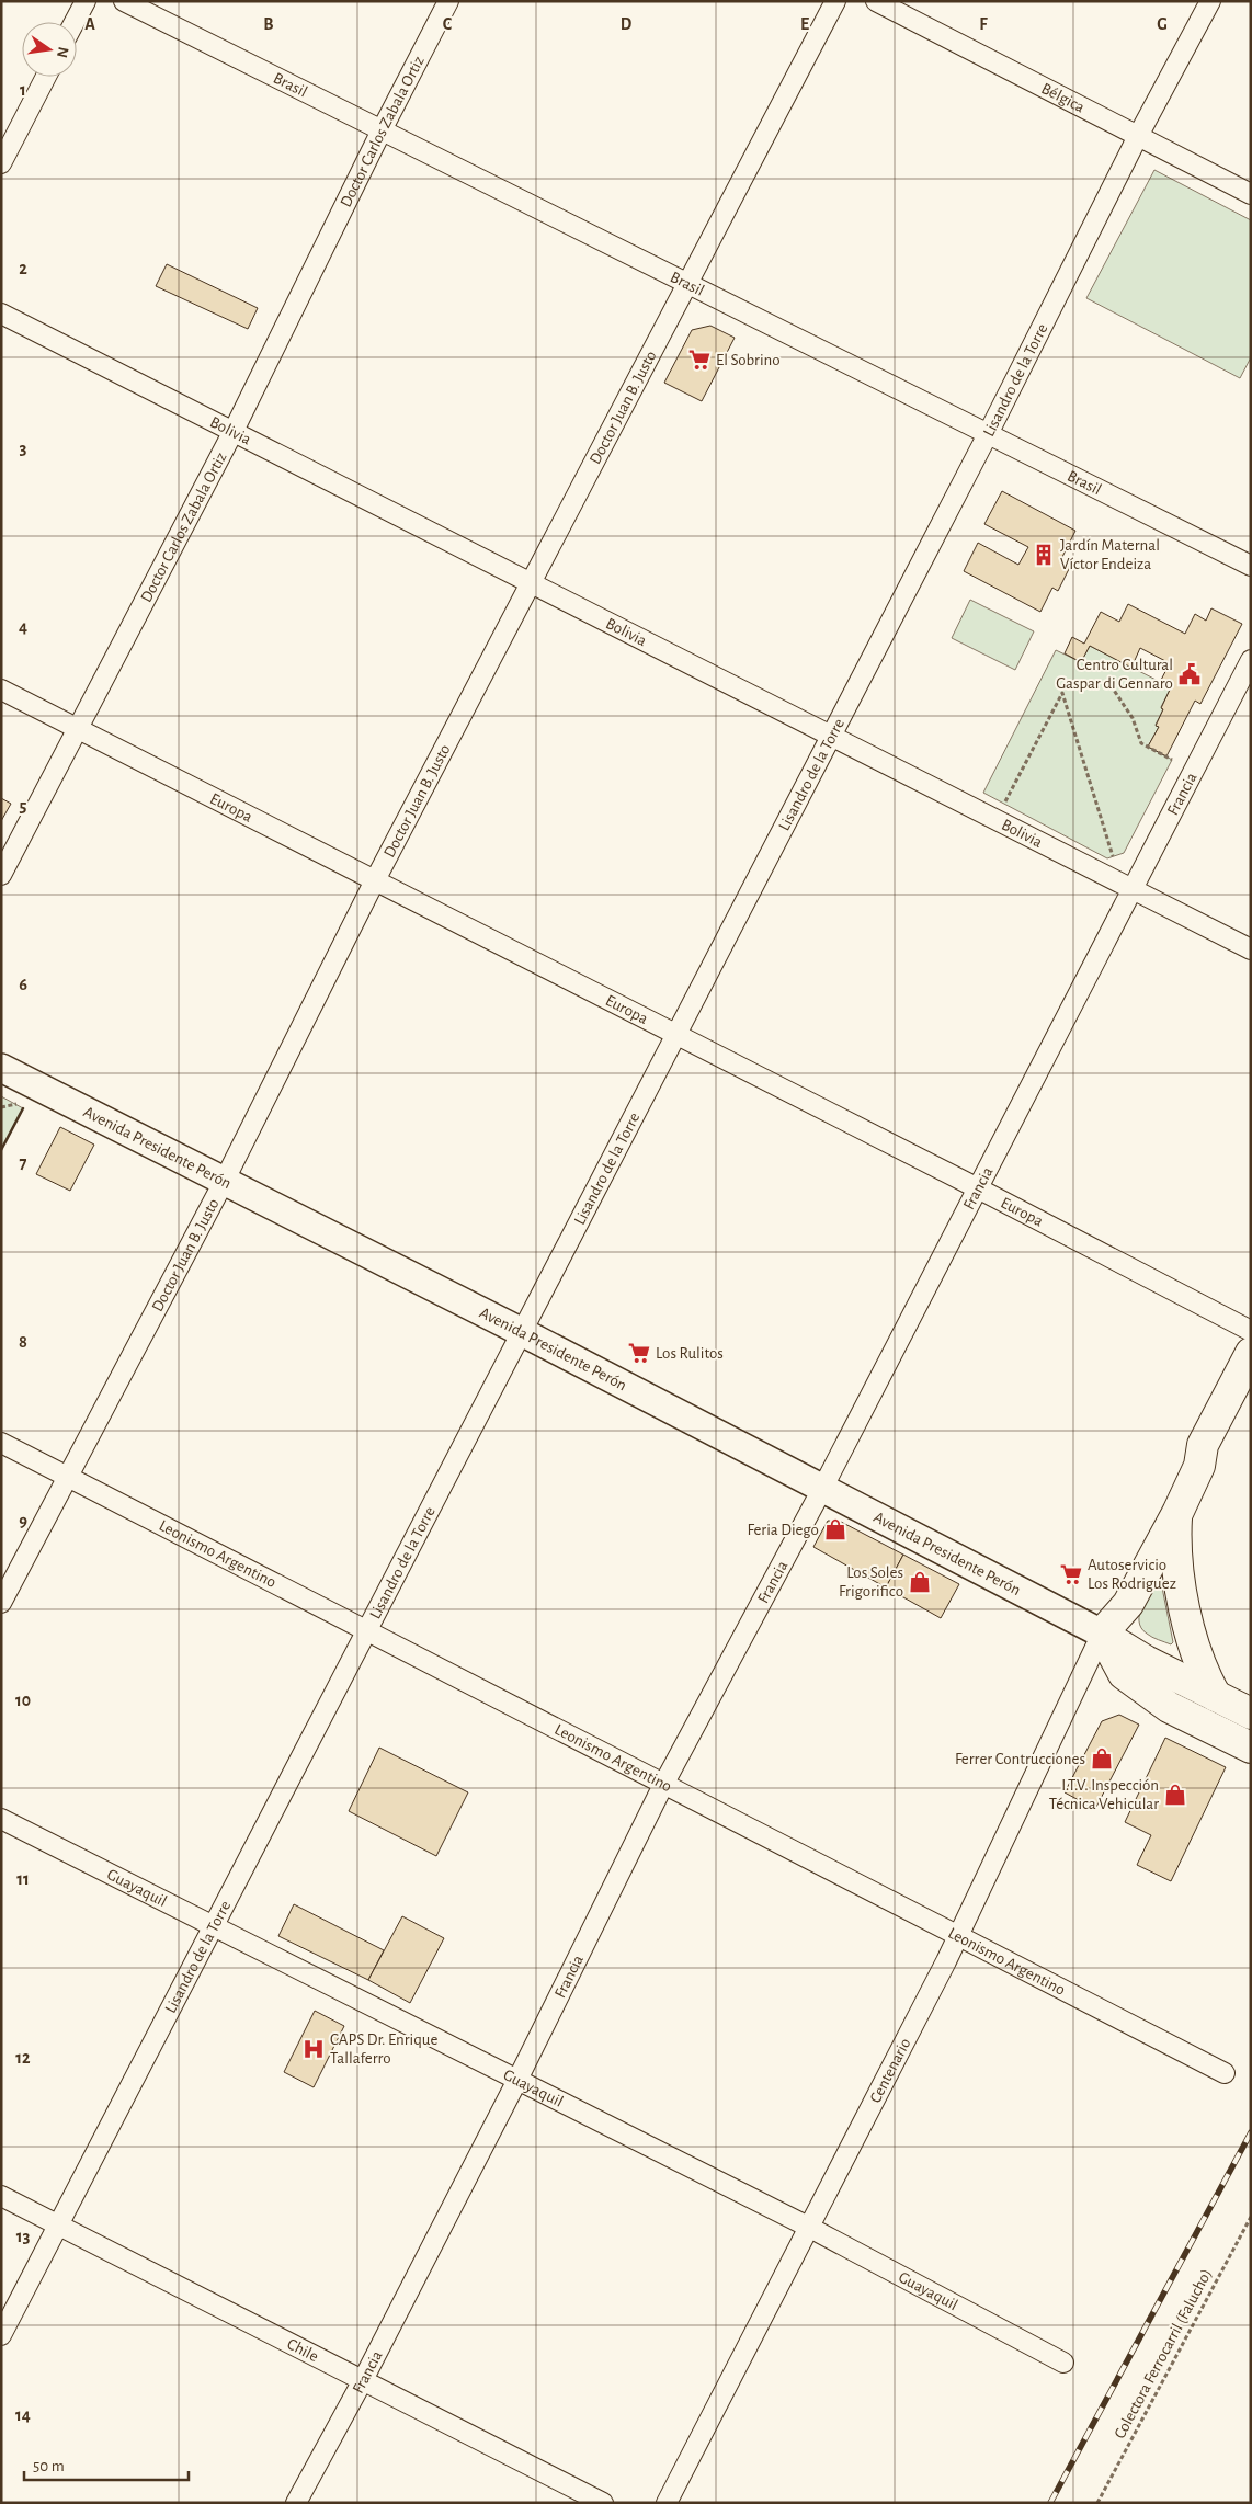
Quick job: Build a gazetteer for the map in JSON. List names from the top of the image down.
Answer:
{
  "streets": {
    "main road": ["Avenida Presidente Perón"],
    "street": [
      "Brasil",
      "Bélgica",
      "Doctor Carlos Zabala Ortiz",
      "Lisandro de la Torre",
      "Doctor Juan B. Justo",
      "Bolivia",
      "Francia",
      "Europa",
      "Leonismo Argentino",
      "Guayaquil",
      "Centenario",
      "Chile"
    ],
    "path": ["Colectora Ferrocarril (Falucho)"]
  },
  "crossings": [
    ["Brasil", "Doctor Carlos Zabala Ortiz"],
    ["Brasil", "Lisandro de la Torre"],
    ["Brasil", "Doctor Juan B. Justo"],
    ["Bélgica", "Lisandro de la Torre"],
    ["Doctor Carlos Zabala Ortiz", "Bolivia"],
    ["Doctor Carlos Zabala Ortiz", "Europa"],
    ["Lisandro de la Torre", "Bolivia"],
    ["Lisandro de la Torre", "Europa"],
    ["Lisandro de la Torre", "Avenida Presidente Perón"],
    ["Lisandro de la Torre", "Leonismo Argentino"],
    ["Lisandro de la Torre", "Guayaquil"],
    ["Lisandro de la Torre", "Chile"],
    ["Doctor Juan B. Justo", "Bolivia"],
    ["Doctor Juan B. Justo", "Europa"],
    ["Doctor Juan B. Justo", "Avenida Presidente Perón"],
    ["Doctor Juan B. Justo", "Leonismo Argentino"],
    ["Bolivia", "Francia"],
    ["Francia", "Europa"],
    ["Francia", "Avenida Presidente Perón"],
    ["Francia", "Leonismo Argentino"],
    ["Francia", "Guayaquil"],
    ["Francia", "Chile"],
    ["Avenida Presidente Perón", "Centenario"],
    ["Leonismo Argentino", "Centenario"],
    ["Guayaquil", "Centenario"]
  ],
  "places": {
    "supermarket": ["El Sobrino", "Los Rulitos", "Autoservicio Los Rodriguez"],
    "building": ["Jardín Maternal Víctor Endeiza"],
    "public building": ["Centro Cultural Gaspar di Gennaro"],
    "shop": [
      "Feria Diego",
      "Los Soles Frigorifico",
      "Ferrer Contrucciones",
      "I.T.V. Inspección Técnica Vehicular"
    ],
    "hospital": ["CAPS Dr. Enrique Tallaferro"]
  },
  "scale_bar": "50 m",
  "north": "right",
  "grid": {
    "columns": [
      "A",
      "B",
      "C",
      "D",
      "E",
      "F",
      "G"
    ],
    "rows": [
      "1",
      "2",
      "3",
      "4",
      "5",
      "6",
      "7",
      "8",
      "9",
      "10",
      "11",
      "12",
      "13",
      "14"
    ]
  }
}
